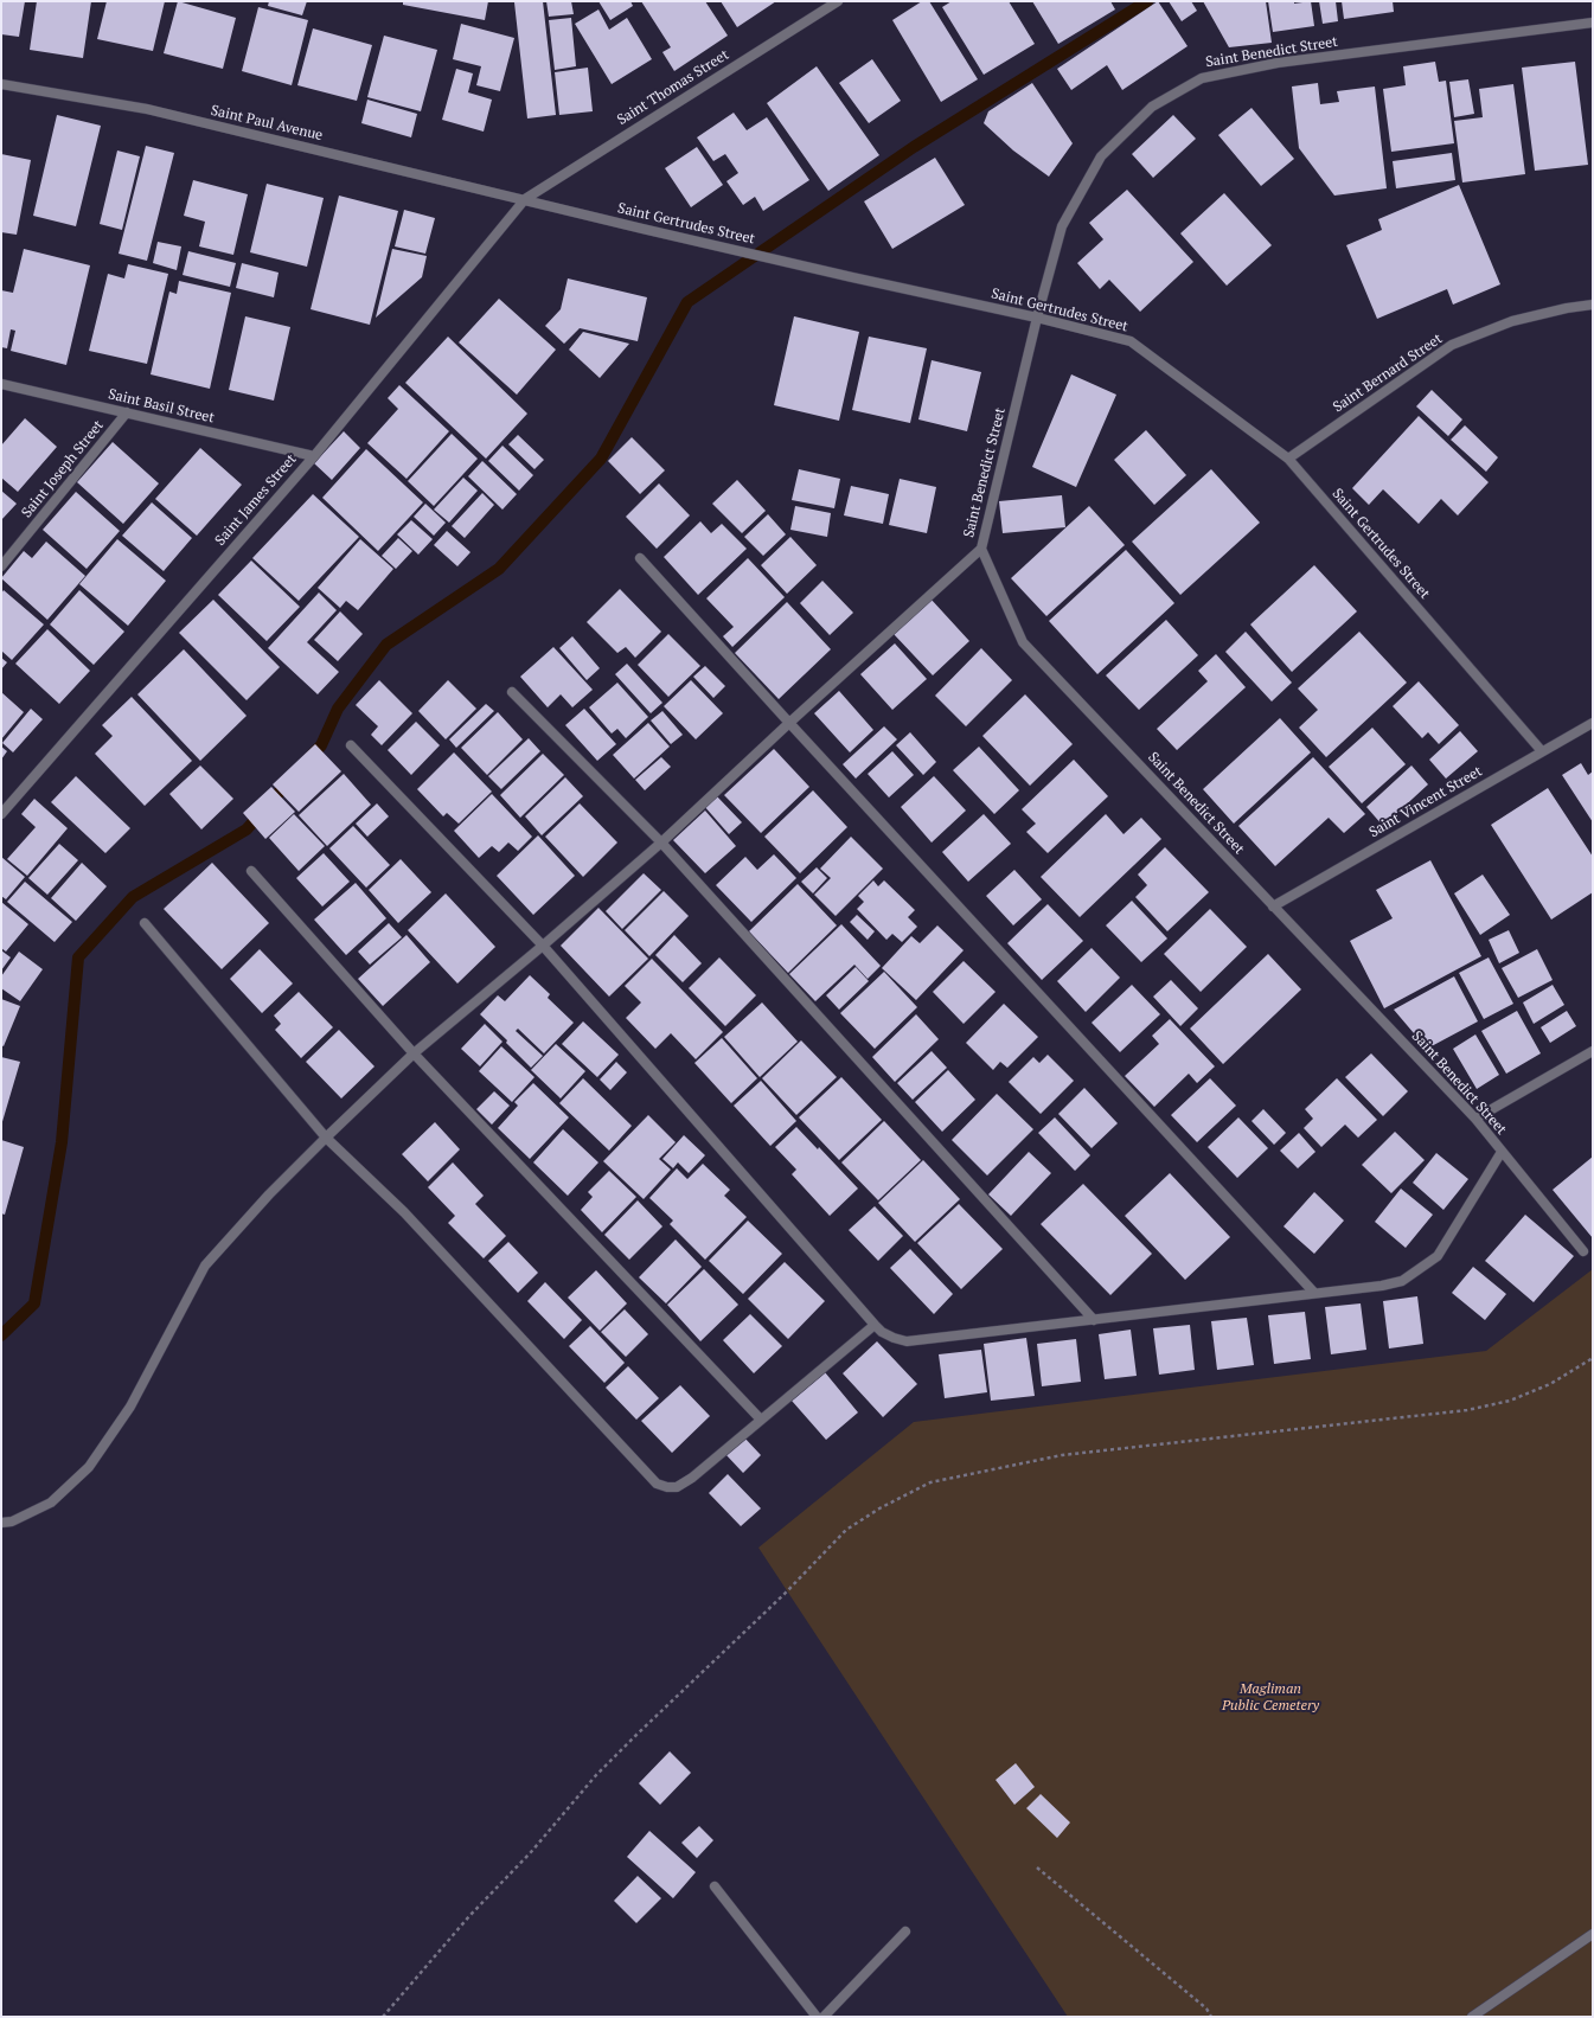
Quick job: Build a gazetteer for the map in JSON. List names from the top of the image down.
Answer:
{
  "streets": {
    "street": [
      "Saint Benedict Street",
      "Saint Thomas Street",
      "Saint Paul Avenue",
      "Saint Gertrudes Street",
      "Saint Bernard Street",
      "Saint Basil Street",
      "Saint Joseph Street",
      "Saint James Street",
      "Saint Vincent Street"
    ]
  },
  "crossings": [
    ["Saint Benedict Street", "Saint Gertrudes Street"],
    ["Saint Benedict Street", "Saint Vincent Street"],
    ["Saint Thomas Street", "Saint Paul Avenue"],
    ["Saint Thomas Street", "Saint Gertrudes Street"],
    ["Saint Thomas Street", "Saint James Street"],
    ["Saint Paul Avenue", "Saint Gertrudes Street"],
    ["Saint Paul Avenue", "Saint James Street"],
    ["Saint Gertrudes Street", "Saint Bernard Street"],
    ["Saint Gertrudes Street", "Saint James Street"],
    ["Saint Gertrudes Street", "Saint Vincent Street"],
    ["Saint Basil Street", "Saint Joseph Street"],
    ["Saint Basil Street", "Saint James Street"]
  ],
  "parks": ["Magliman Public Cemetery"]
}
